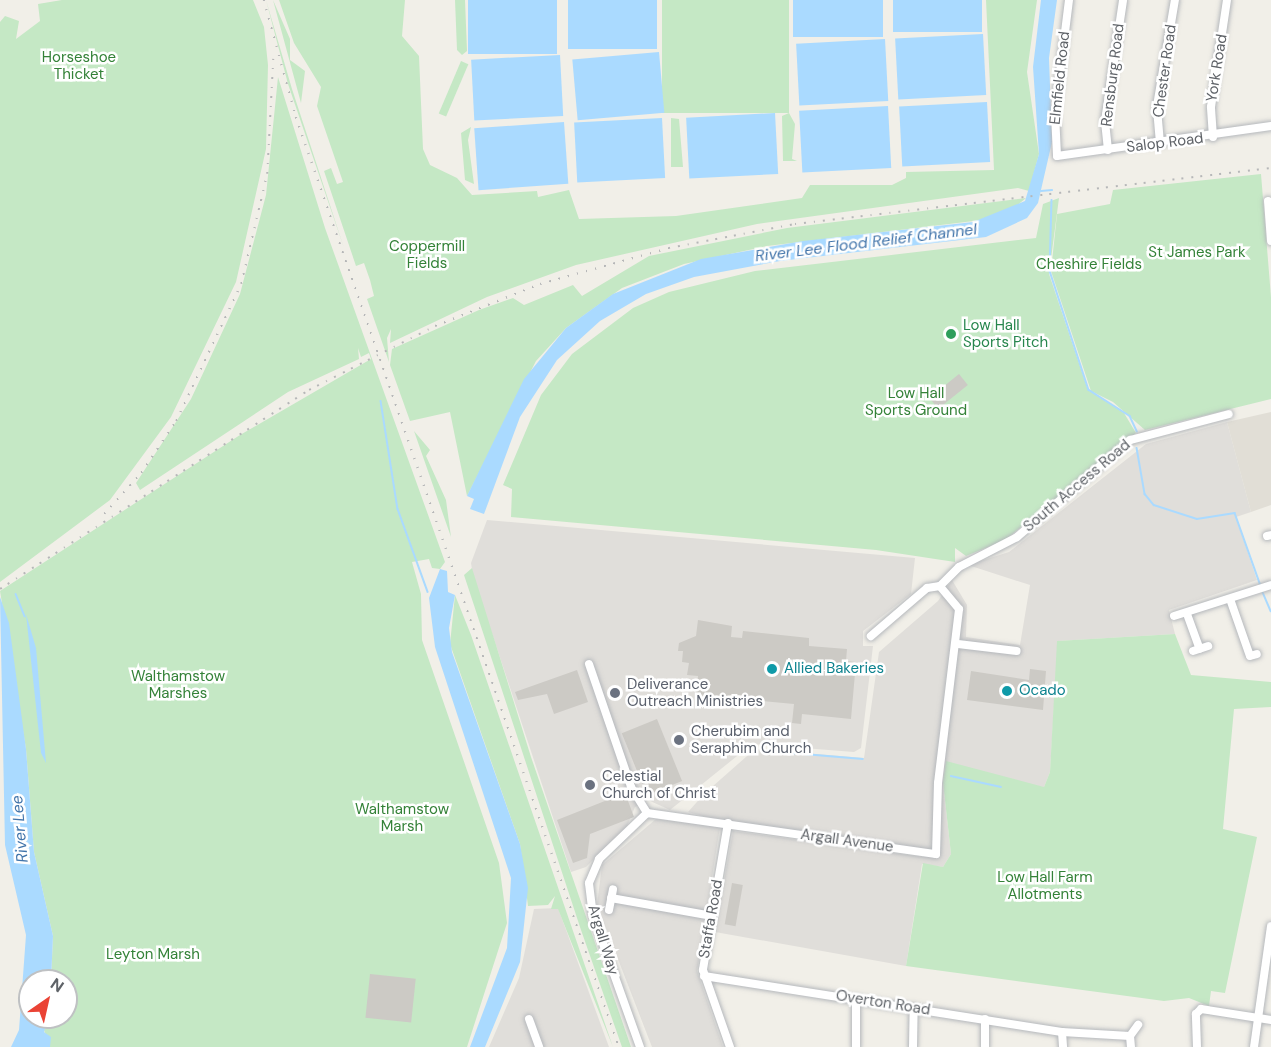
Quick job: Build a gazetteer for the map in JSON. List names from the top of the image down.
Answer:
{
  "streets": {
    "street": [
      "York Road",
      "Chester Road",
      "Rensburg Road",
      "Elmfield Road",
      "Salop Road",
      "South Access Road",
      "Argall Avenue",
      "Staffa Road",
      "Argall Way",
      "Overton Road"
    ]
  },
  "crossings": [
    ["York Road", "Salop Road"],
    ["Chester Road", "Salop Road"],
    ["Rensburg Road", "Salop Road"],
    ["Elmfield Road", "Salop Road"],
    ["Argall Avenue", "Staffa Road"],
    ["Argall Avenue", "Argall Way"],
    ["Staffa Road", "Overton Road"]
  ],
  "water": ["River Lee Flood Relief Channel", "River Lee"],
  "parks": [
    "Horseshoe Thicket",
    "Coppermill Fields",
    "St James Park",
    "Cheshire Fields",
    "Low Hall Sports Ground",
    "Walthamstow Marshes",
    "Walthamstow Marsh",
    "Low Hall Farm Allotments",
    "Leyton Marsh"
  ],
  "places": [
    "Low Hall Sports Pitch",
    "Allied Bakeries",
    "Ocado",
    "Deliverance Outreach Ministries",
    "Cherubim and Seraphim Church",
    "Celestial Church of Christ"
  ],
  "north": "top right"
}
